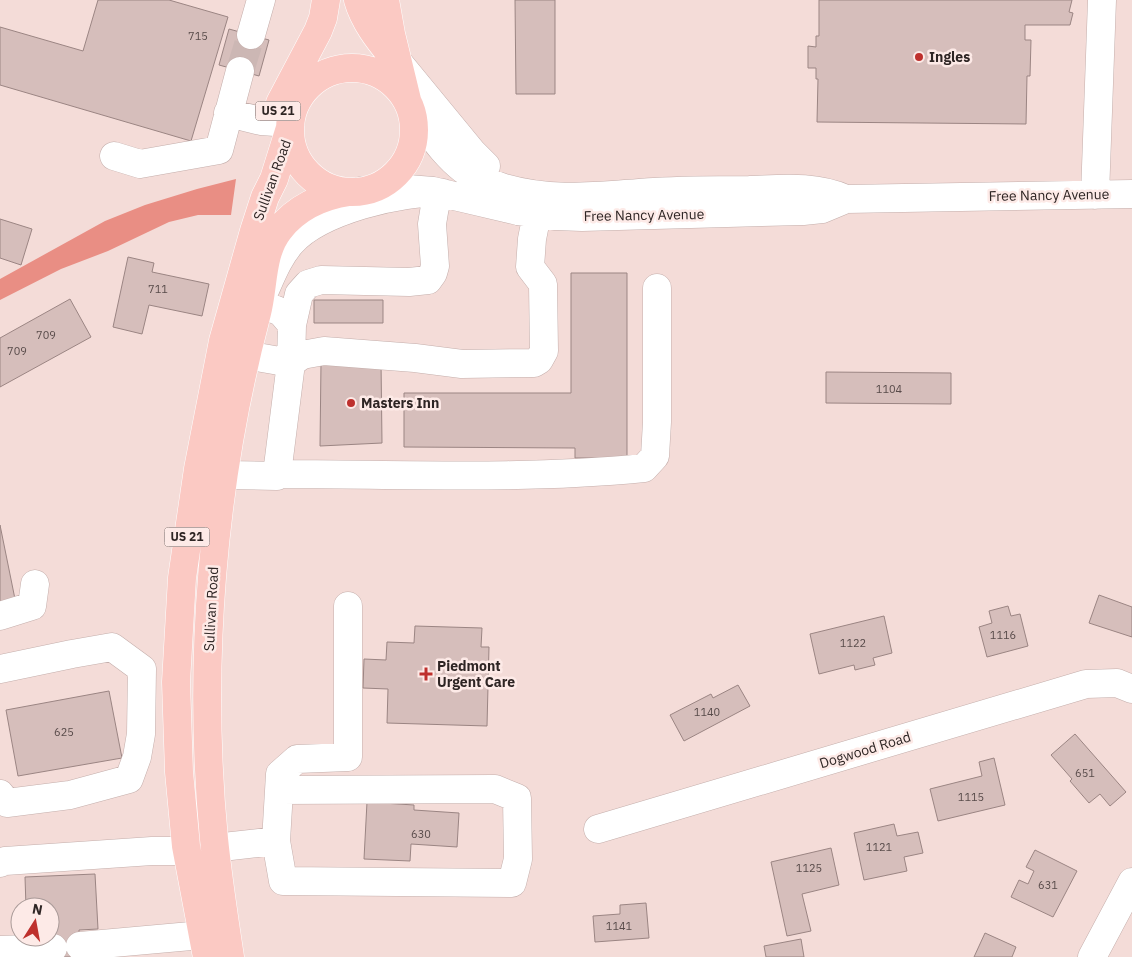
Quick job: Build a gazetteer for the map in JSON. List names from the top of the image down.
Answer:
{
  "streets": {
    "main road": ["US 21", "Sullivan Road"],
    "street": ["Free Nancy Avenue", "Dogwood Road"]
  },
  "crossings": [
    ["US 21", "Sullivan Road"],
    ["US 21", "Free Nancy Avenue"],
    ["Sullivan Road", "Free Nancy Avenue"]
  ],
  "places": {
    "other": ["Ingles", "Masters Inn"],
    "health": ["Piedmont Urgent Care"]
  },
  "house_numbers": [
    "715",
    "711",
    "709",
    "709",
    "1104",
    "1116",
    "1122",
    "1140",
    "625",
    "651",
    "1115",
    "630",
    "1121",
    "1125",
    "631",
    "1141"
  ],
  "north": "top"
}
